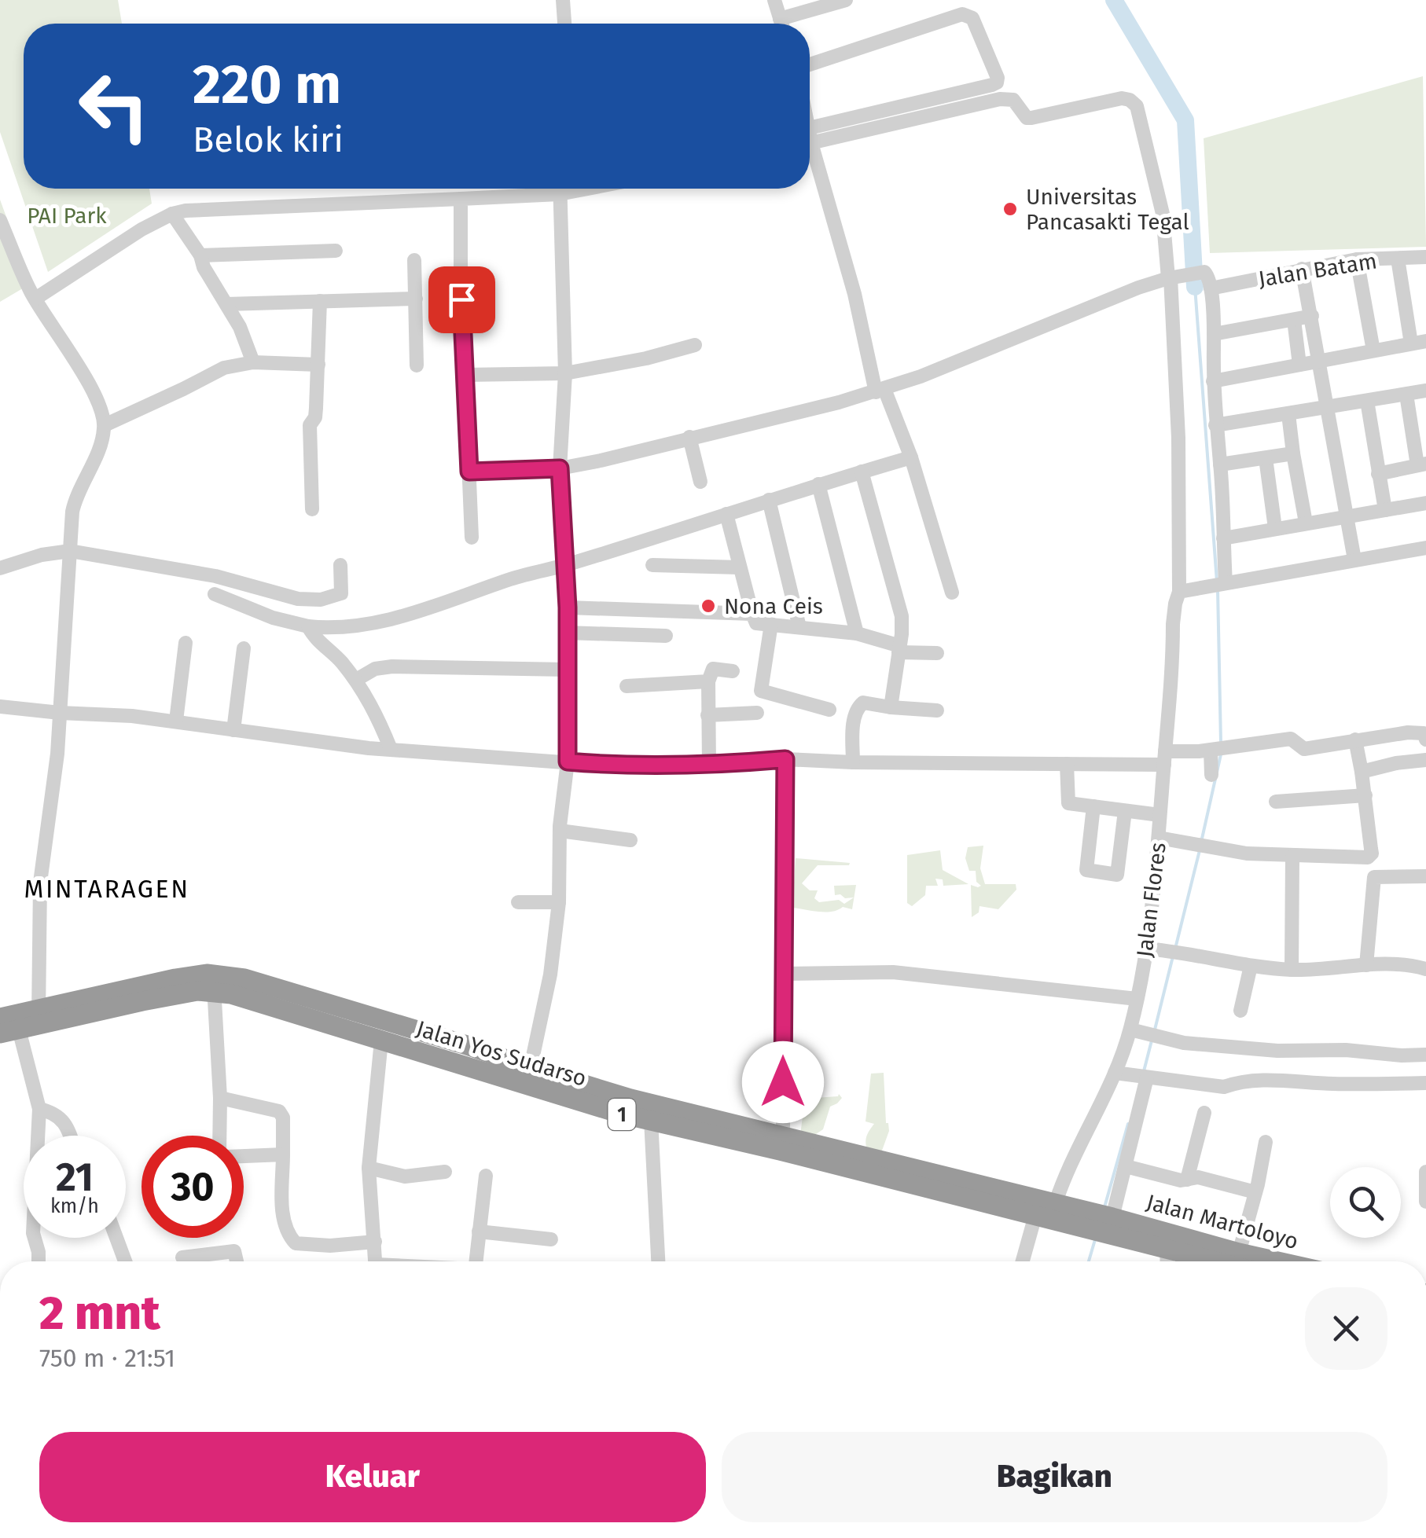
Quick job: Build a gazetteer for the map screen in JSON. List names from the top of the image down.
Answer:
{
  "streets": {
    "highway": ["Jalan Yos Sudarso", "1", "Jalan Martoloyo"],
    "street": ["Jalan Batam", "Jalan Flores"]
  },
  "crossings": [
    ["Jalan Flores", "Jalan Yos Sudarso"],
    ["Jalan Flores", "1"],
    ["Jalan Yos Sudarso", "1"],
    ["1", "Jalan Martoloyo"]
  ],
  "districts": ["MINTARAGEN"],
  "parks": ["PAI Park"],
  "places": ["Universitas Pancasakti Tegal", "Nona Ceis"],
  "page": {
    "turn": ["220 m", "Belok kiri"],
    "speed": "21 km/h",
    "limit": "30",
    "heading": ["2 mnt", "750 m · 21:51"],
    "buttons": ["Keluar", "Bagikan"]
  }
}
